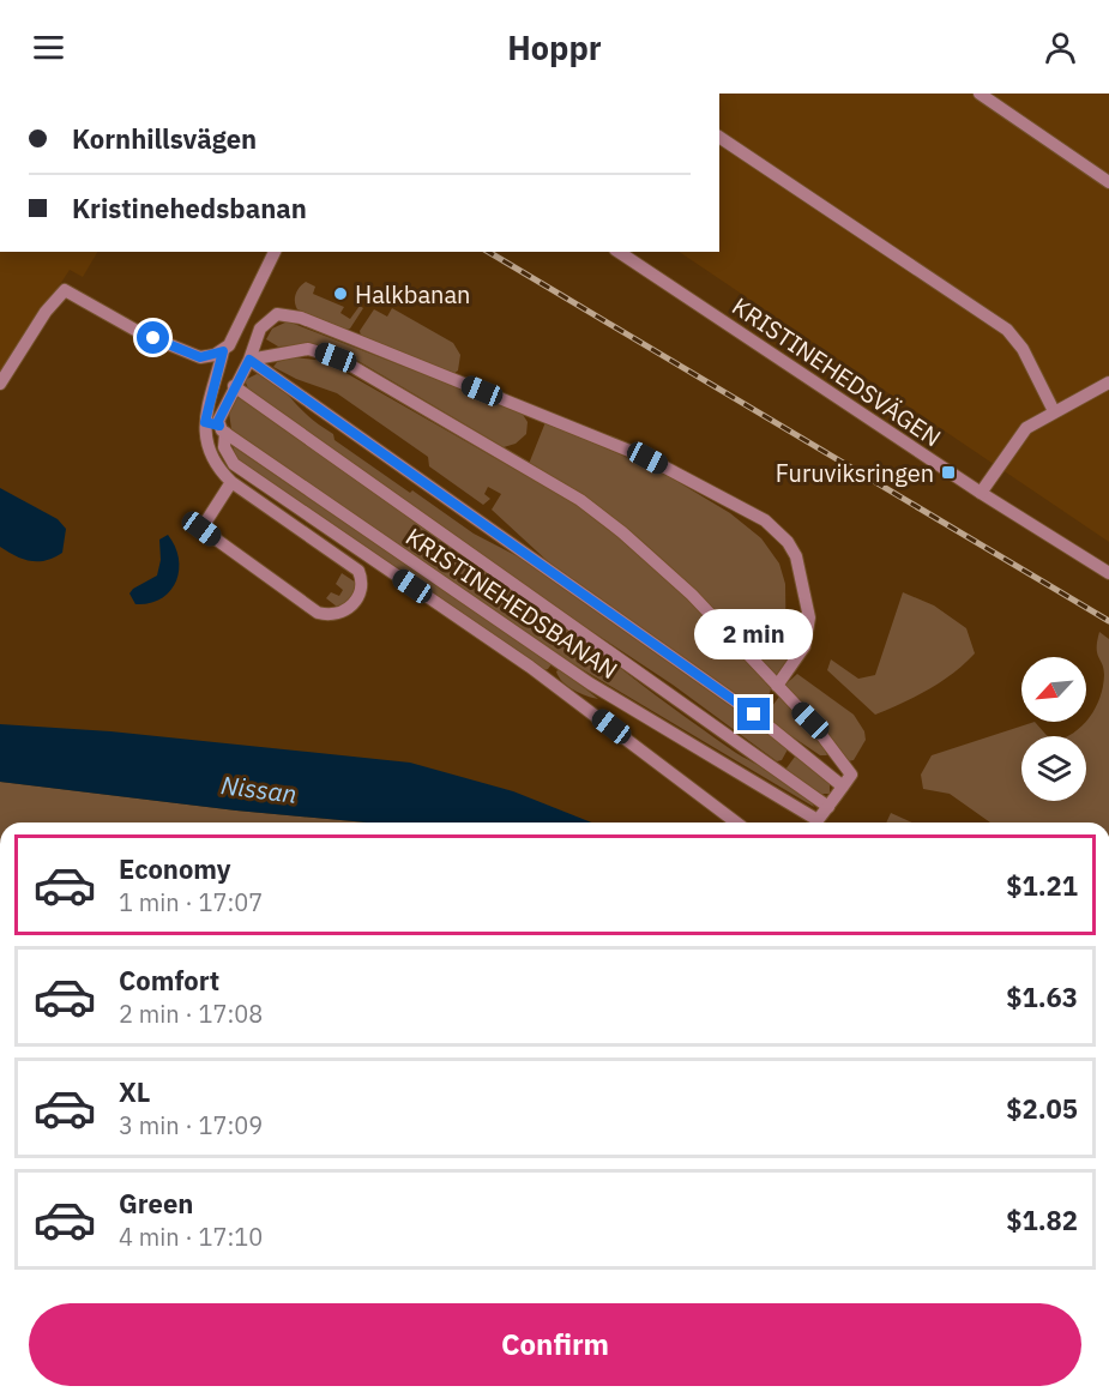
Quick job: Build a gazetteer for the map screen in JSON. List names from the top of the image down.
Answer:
{
  "streets": {
    "street": ["KRISTINEHEDSVÄGEN", "KRISTINEHEDSBANAN"]
  },
  "water": ["Nissan"],
  "places": {
    "other": ["Halkbanan"],
    "transit": ["Furuviksringen"]
  },
  "north": "bottom left",
  "page": {
    "header": "Hoppr",
    "banner": ["Kornhillsvägen", "Kristinehedsbanan"],
    "bubble": "2 min",
    "list": [
      {
        "name": "Economy",
        "note": "1 min · 17:07",
        "value": "$1.21"
      },
      {
        "name": "Comfort",
        "note": "2 min · 17:08",
        "value": "$1.63"
      },
      {
        "name": "XL",
        "note": "3 min · 17:09",
        "value": "$2.05"
      },
      {
        "name": "Green",
        "note": "4 min · 17:10",
        "value": "$1.82"
      }
    ],
    "buttons": "Confirm"
  }
}
